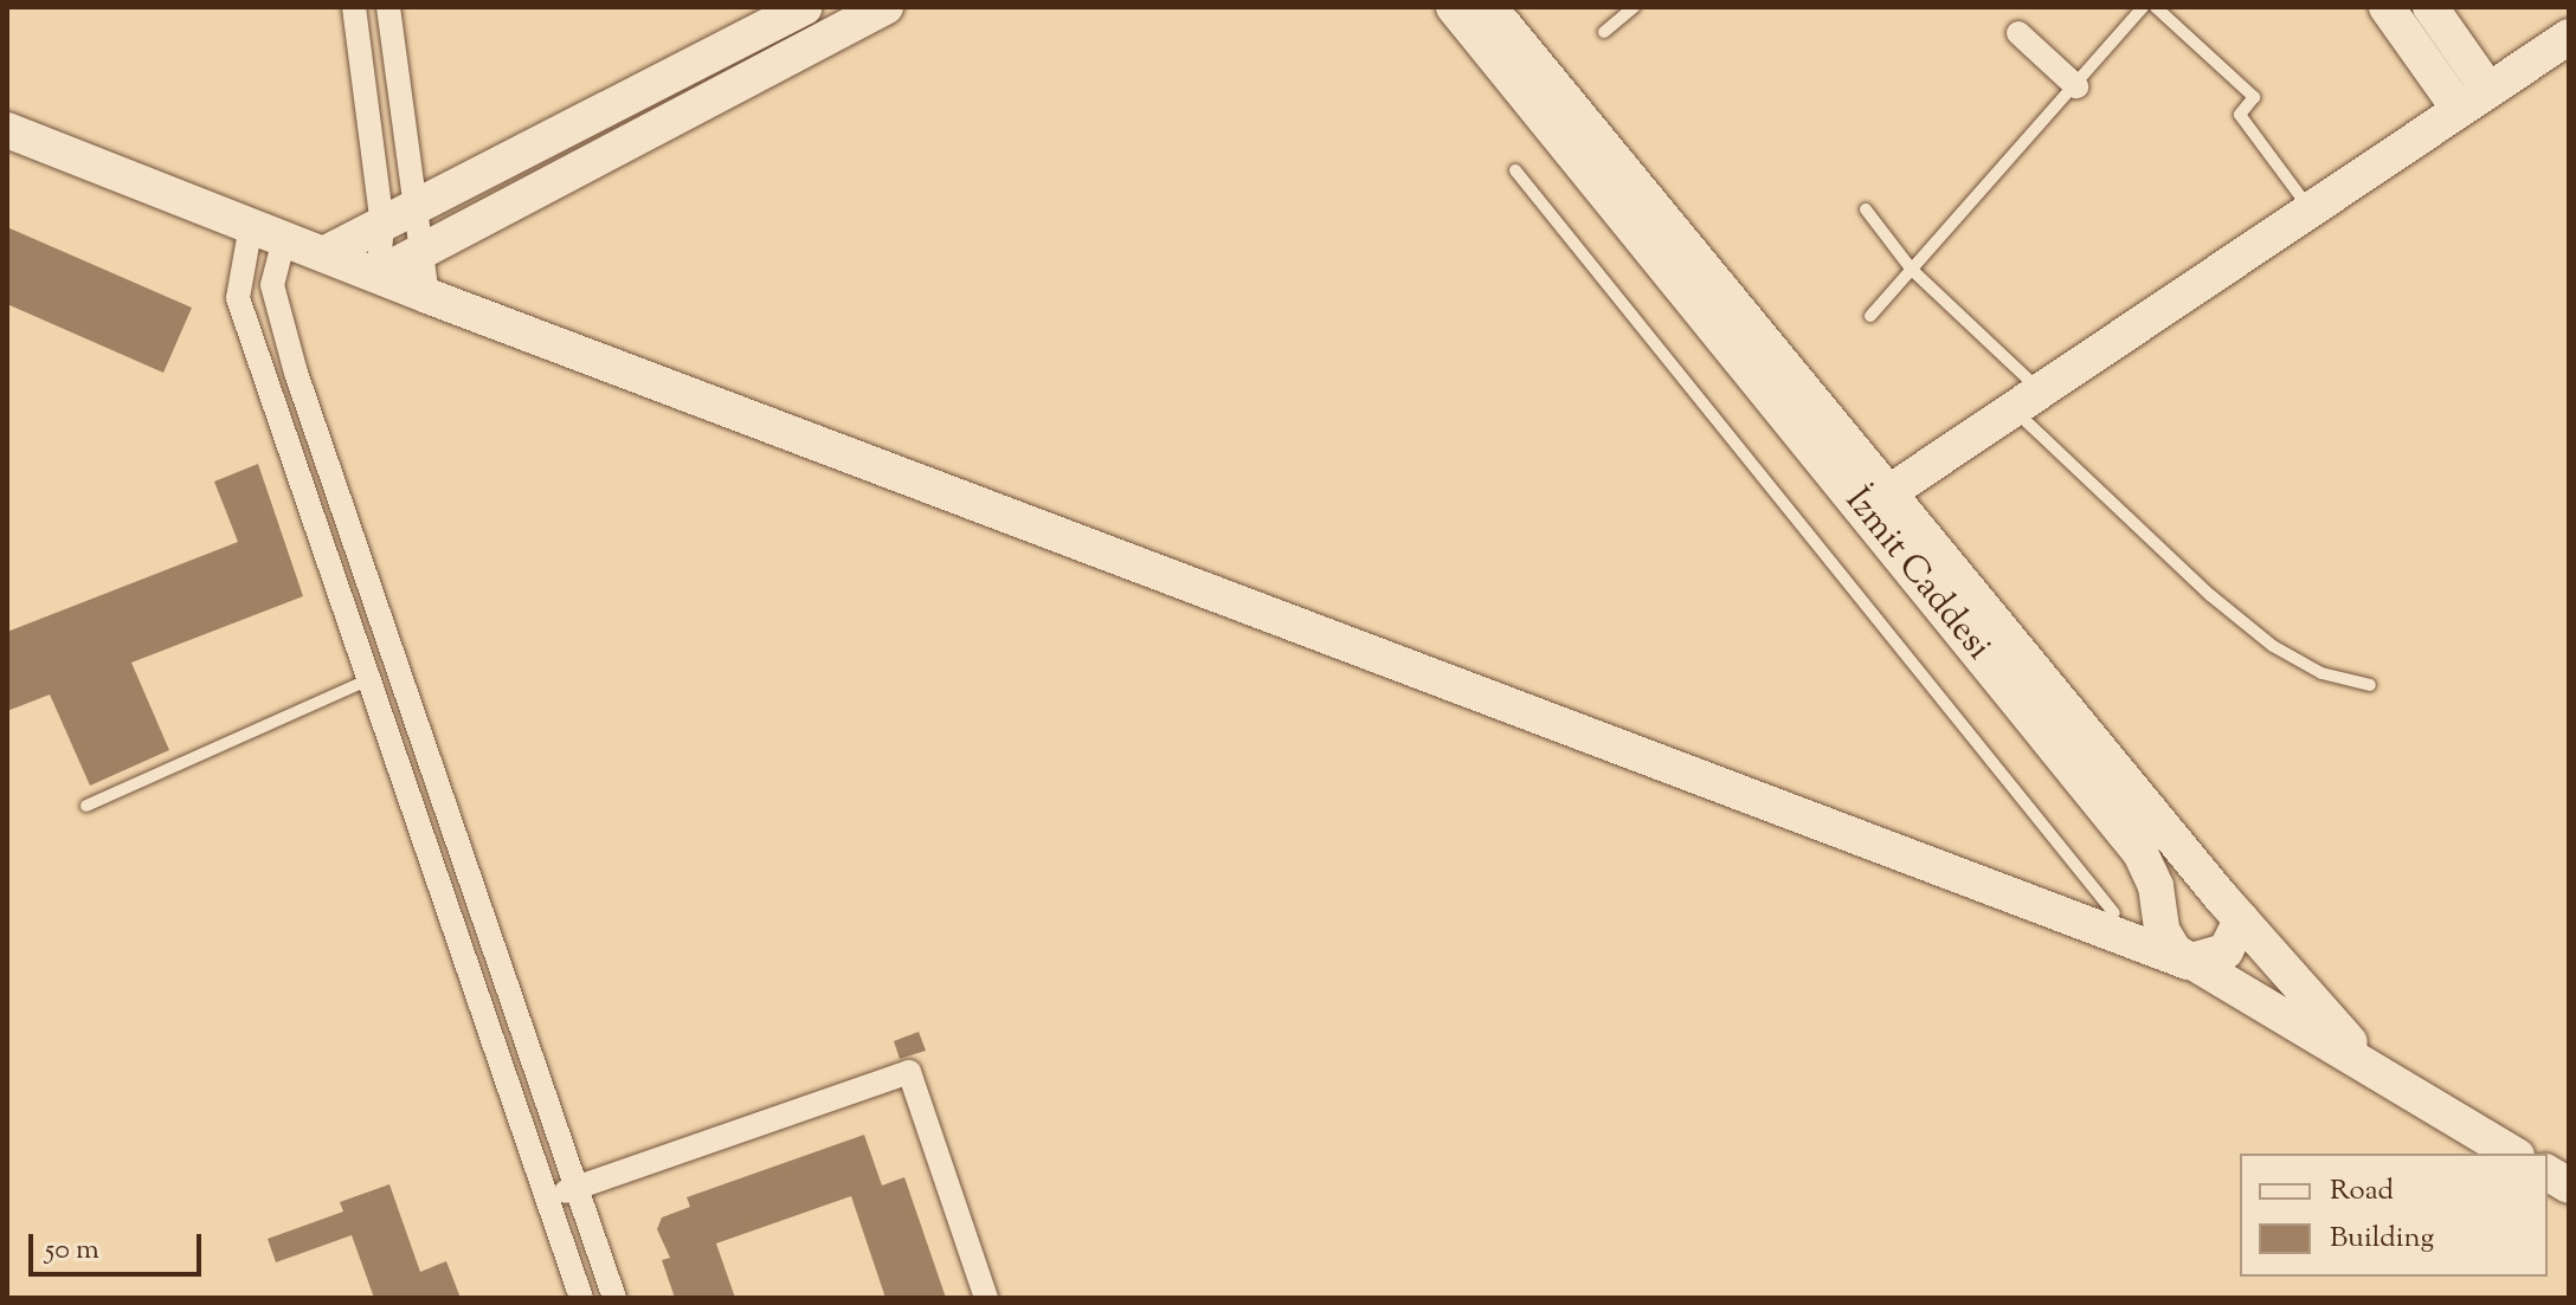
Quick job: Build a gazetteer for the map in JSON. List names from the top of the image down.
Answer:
{
  "streets": {
    "street": ["İzmit Caddesi"]
  },
  "legend": ["Road", "Building"],
  "scale_bar": "50 m"
}
